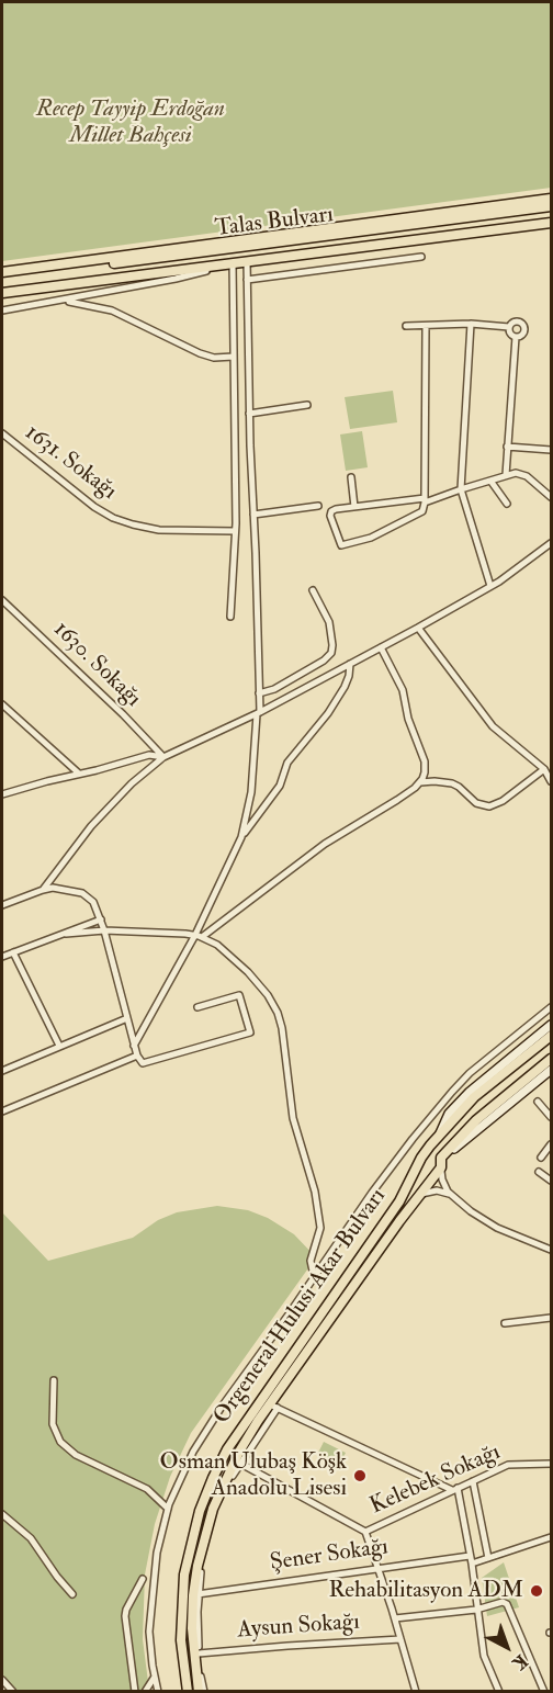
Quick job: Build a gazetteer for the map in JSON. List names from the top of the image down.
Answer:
{
  "streets": {
    "main road": ["Talas Bulvarı", "Orgeneral Hulusi Akar Bulvarı"],
    "street": [
      "1631. Sokağı",
      "1630. Sokağı",
      "Kelebek Sokağı",
      "Şener Sokağı",
      "Aysun Sokağı"
    ]
  },
  "crossings": [
    ["Orgeneral Hulusi Akar Bulvarı", "Kelebek Sokağı"],
    ["Orgeneral Hulusi Akar Bulvarı", "Şener Sokağı"]
  ],
  "parks": ["Recep Tayyip Erdoğan Millet Bahçesi"],
  "places": ["Osman Ulubaş Köşk Anadolu Lisesi", "Rehabilitasyon ADM"],
  "north": "bottom right"
}
